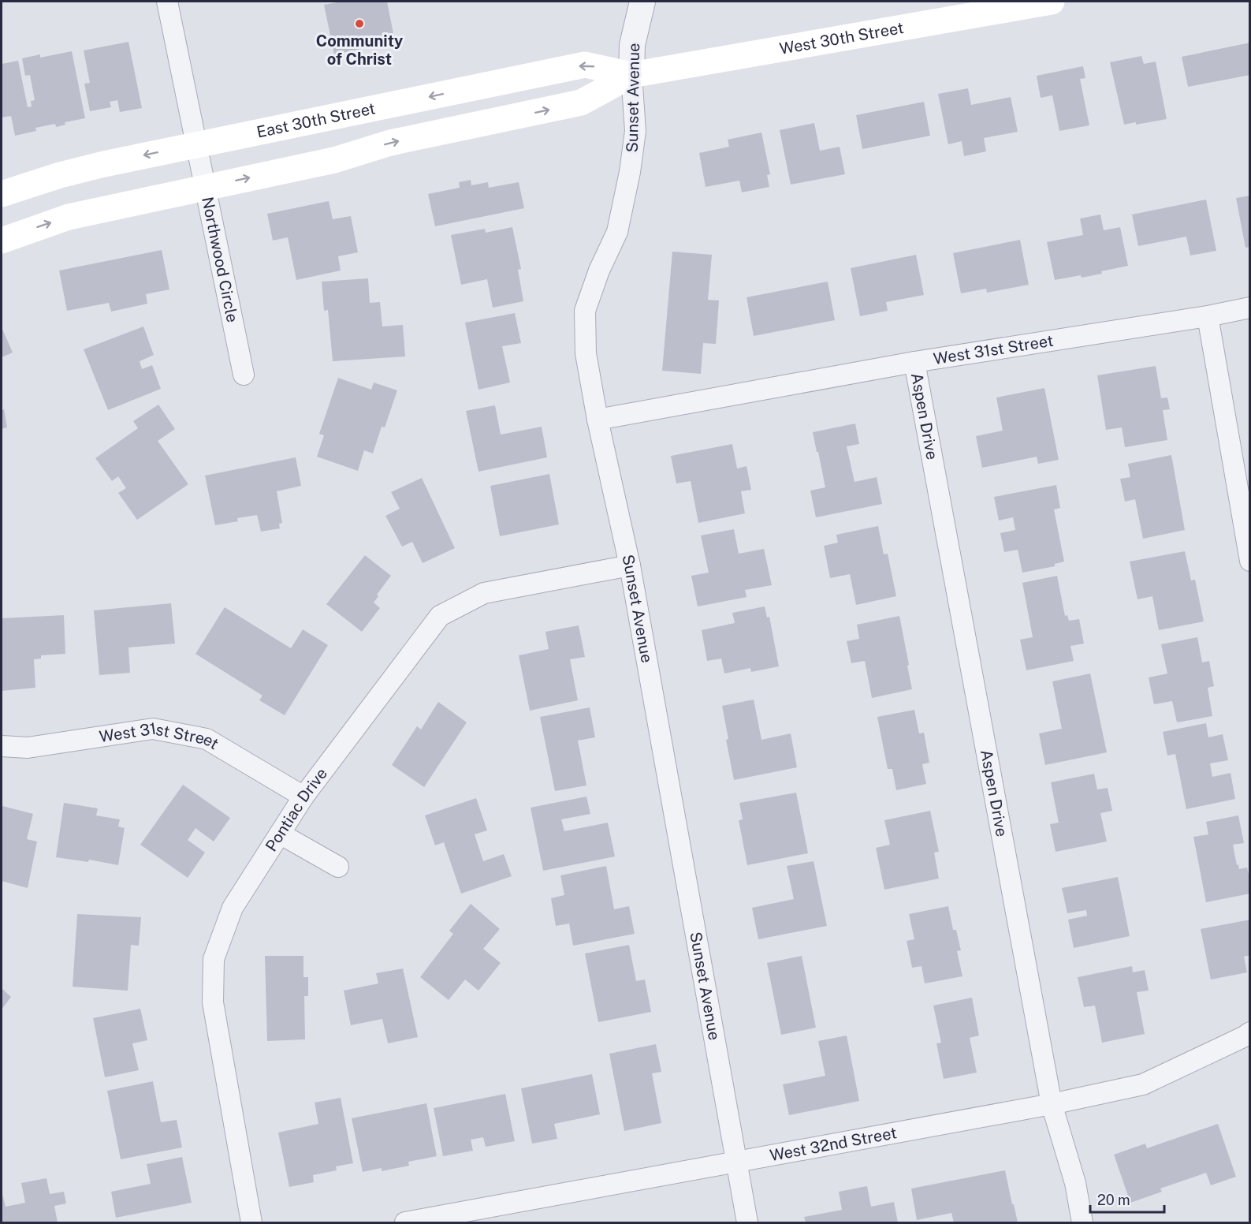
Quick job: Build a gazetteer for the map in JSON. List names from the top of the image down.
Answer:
{
  "streets": {
    "main road": ["West 30th Street", "East 30th Street"],
    "street": [
      "Sunset Avenue",
      "Northwood Circle",
      "West 31st Street",
      "Aspen Drive",
      "Pontiac Drive",
      "West 32nd Street"
    ]
  },
  "crossings": [
    ["West 30th Street", "Sunset Avenue"],
    ["West 30th Street", "East 30th Street"],
    ["Sunset Avenue", "East 30th Street"],
    ["Sunset Avenue", "West 31st Street"],
    ["Sunset Avenue", "Pontiac Drive"],
    ["Sunset Avenue", "West 32nd Street"],
    ["East 30th Street", "Northwood Circle"],
    ["West 31st Street", "Aspen Drive"],
    ["West 31st Street", "Pontiac Drive"],
    ["Aspen Drive", "West 32nd Street"]
  ],
  "places": ["Community of Christ"],
  "scale_bar": "20 m"
}
